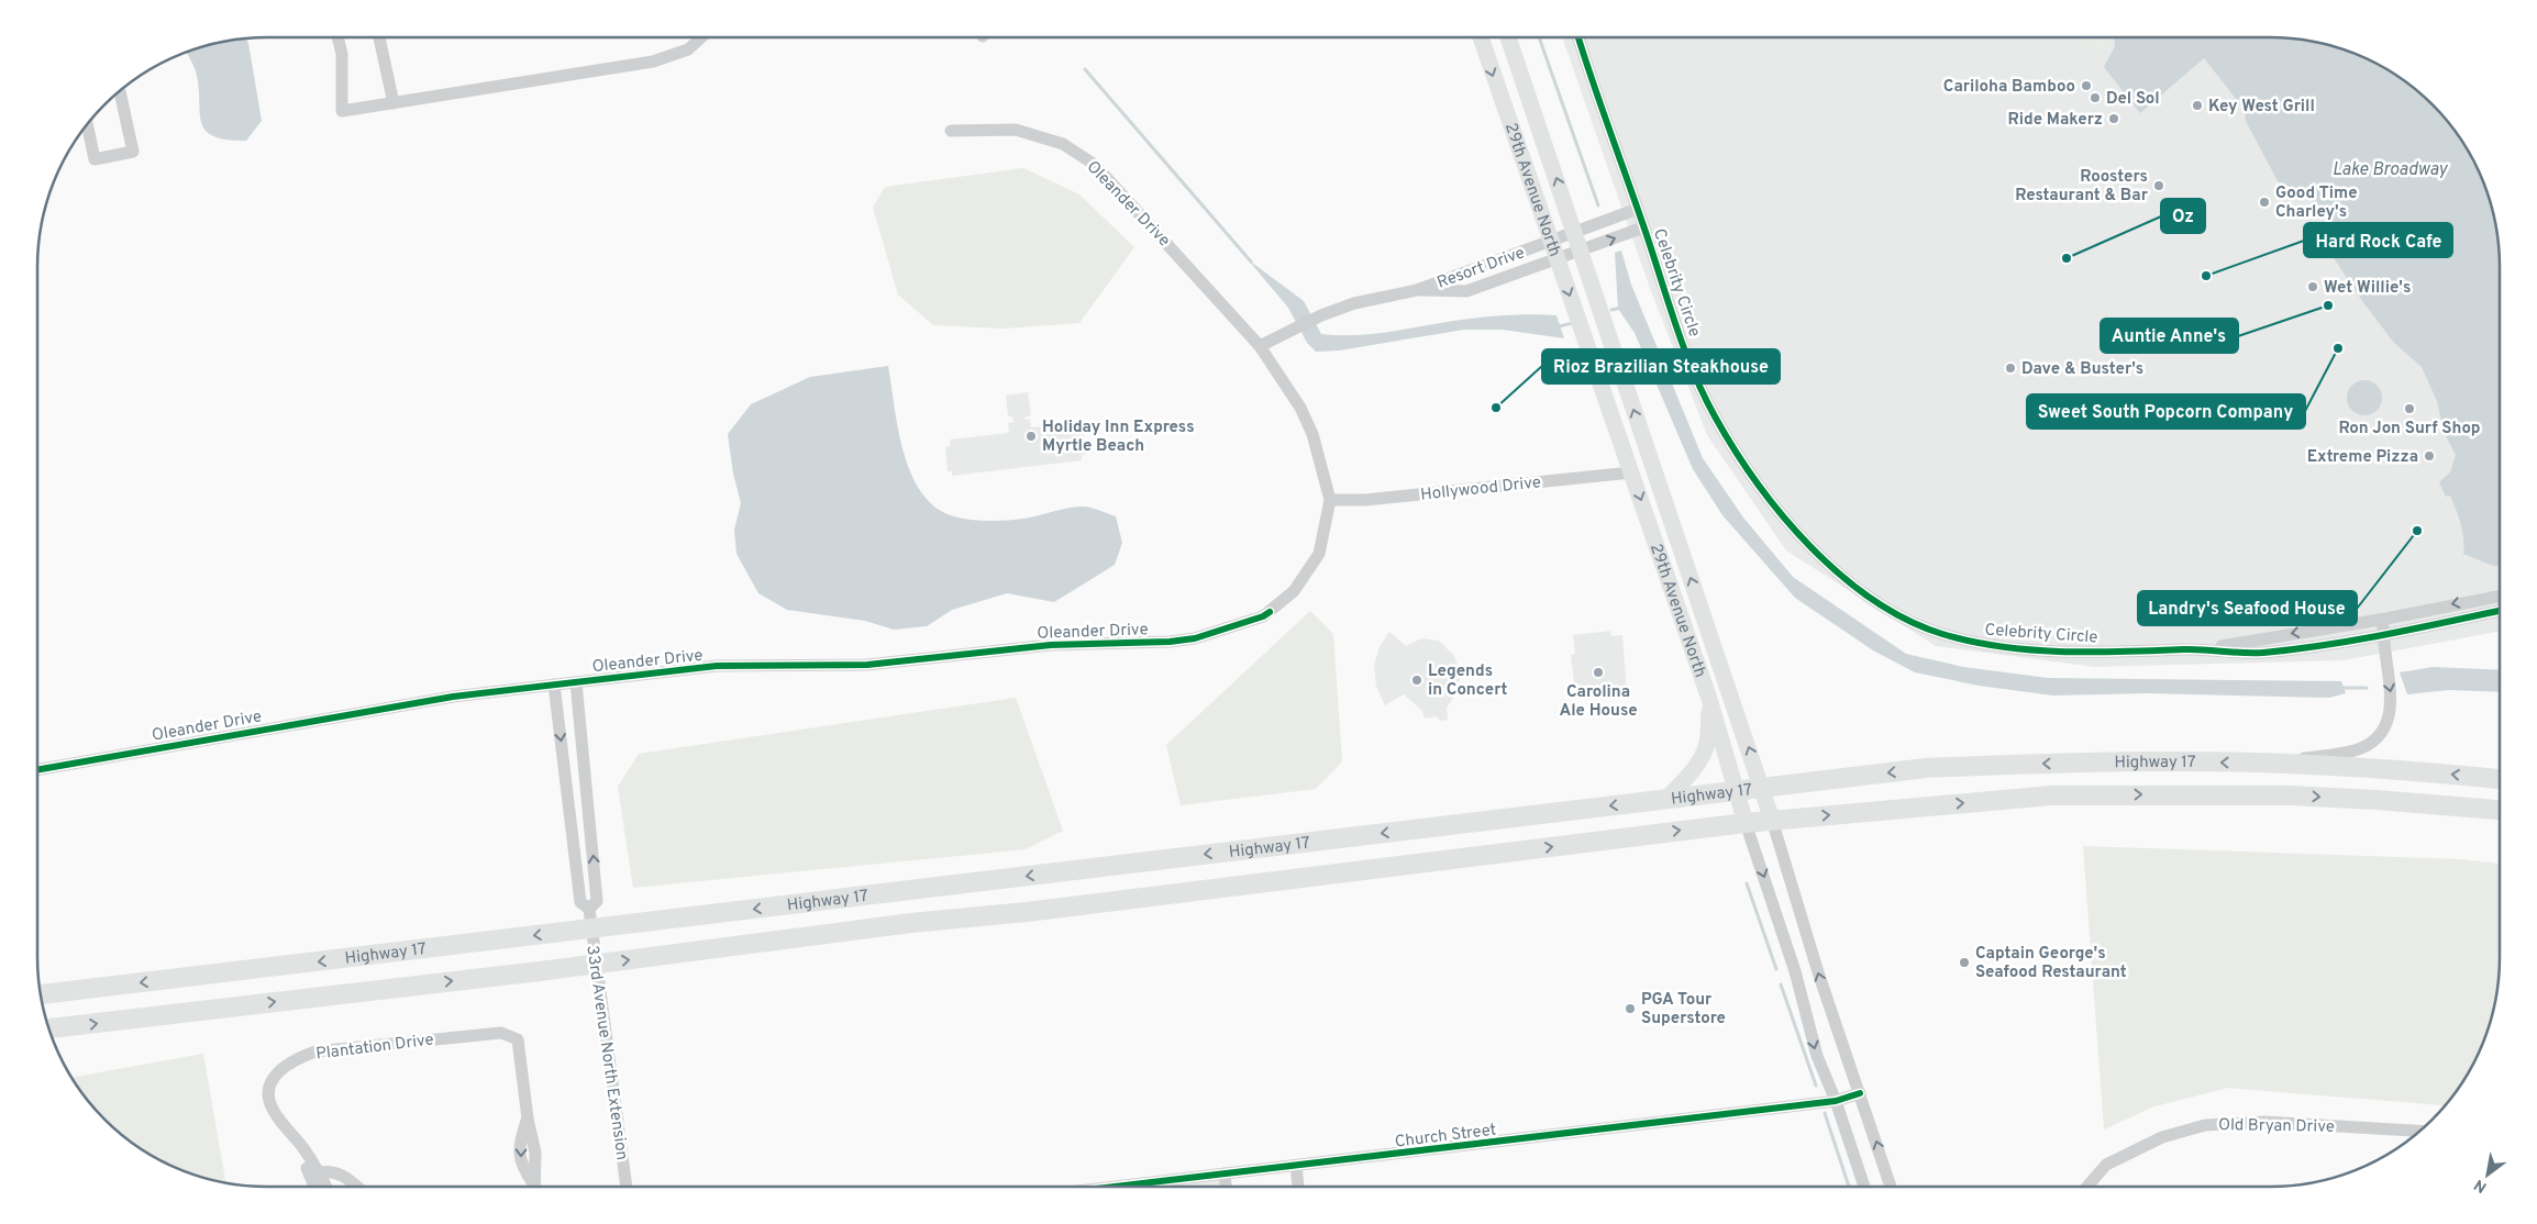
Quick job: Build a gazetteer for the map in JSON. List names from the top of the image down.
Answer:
{
  "streets": {
    "highway": ["Highway 17"],
    "main road": ["29th Avenue North"],
    "street": [
      "Oleander Drive",
      "Resort Drive",
      "Celebrity Circle",
      "Hollywood Drive",
      "Plantation Drive",
      "33rd Avenue North Extension",
      "Old Bryan Drive",
      "Church Street"
    ]
  },
  "crossings": [
    ["29th Avenue North", "Resort Drive"],
    ["29th Avenue North", "Celebrity Circle"],
    ["29th Avenue North", "Hollywood Drive"],
    ["29th Avenue North", "Highway 17"],
    ["29th Avenue North", "Church Street"],
    ["Oleander Drive", "Resort Drive"],
    ["Oleander Drive", "Hollywood Drive"],
    ["Oleander Drive", "33rd Avenue North Extension"],
    ["Resort Drive", "Celebrity Circle"],
    ["Highway 17", "33rd Avenue North Extension"]
  ],
  "water": ["Lake Broadway"],
  "places": [
    "Cariloha Bamboo",
    "Del Sol",
    "Key West Grill",
    "Ride Makerz",
    "Roosters Restaurant & Bar",
    "Good Time Charley's",
    "Oz",
    "Hard Rock Cafe",
    "Wet Willie's",
    "Auntie Anne's",
    "Sweet South Popcorn Company",
    "Dave & Buster's",
    "Rioz Brazilian Steakhouse",
    "Ron Jon Surf Shop",
    "Holiday Inn Express Myrtle Beach",
    "Extreme Pizza",
    "Landry's Seafood House",
    "Carolina Ale House",
    "Legends in Concert",
    "Captain George's Seafood Restaurant",
    "PGA Tour Superstore"
  ],
  "north": "bottom left"
}
